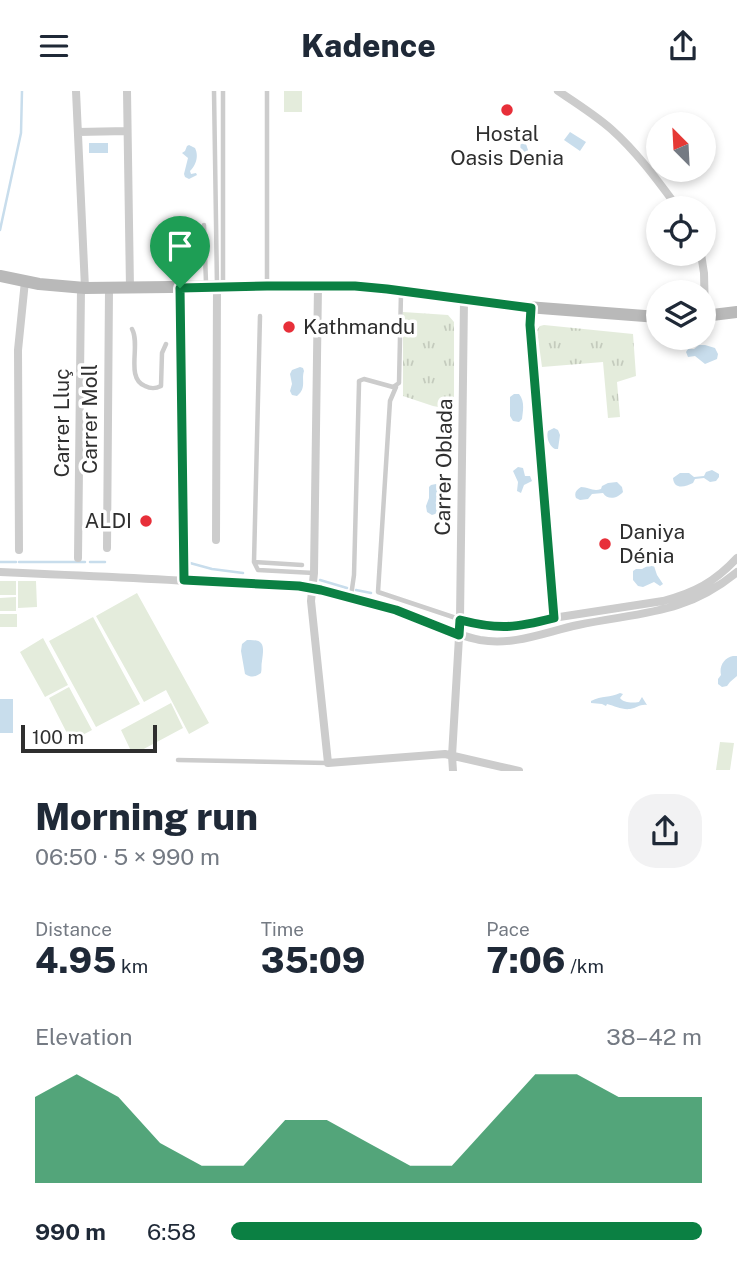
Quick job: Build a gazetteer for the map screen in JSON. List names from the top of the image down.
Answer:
{
  "streets": {
    "street": ["Carrer Moll", "Carrer Lluç", "Carrer Oblada"]
  },
  "places": [
    "Hostal Oasis Denia",
    "Kathmandu",
    "ALDI",
    "Daniya Dénia"
  ],
  "scale_bar": "100 m",
  "north": "top left",
  "page": {
    "header": "Kadence",
    "scale": "100 m",
    "heading": ["Morning run", "06:50 · 5 × 990 m"],
    "stats": [
      ["Distance", "4.95 km"],
      ["Time", "35:09"],
      ["Pace", "7:06 /km"]
    ],
    "chart": ["Elevation", "38–42 m"],
    "list": [
      {
        "name": "990 m",
        "note": "6:58"
      }
    ]
  }
}
